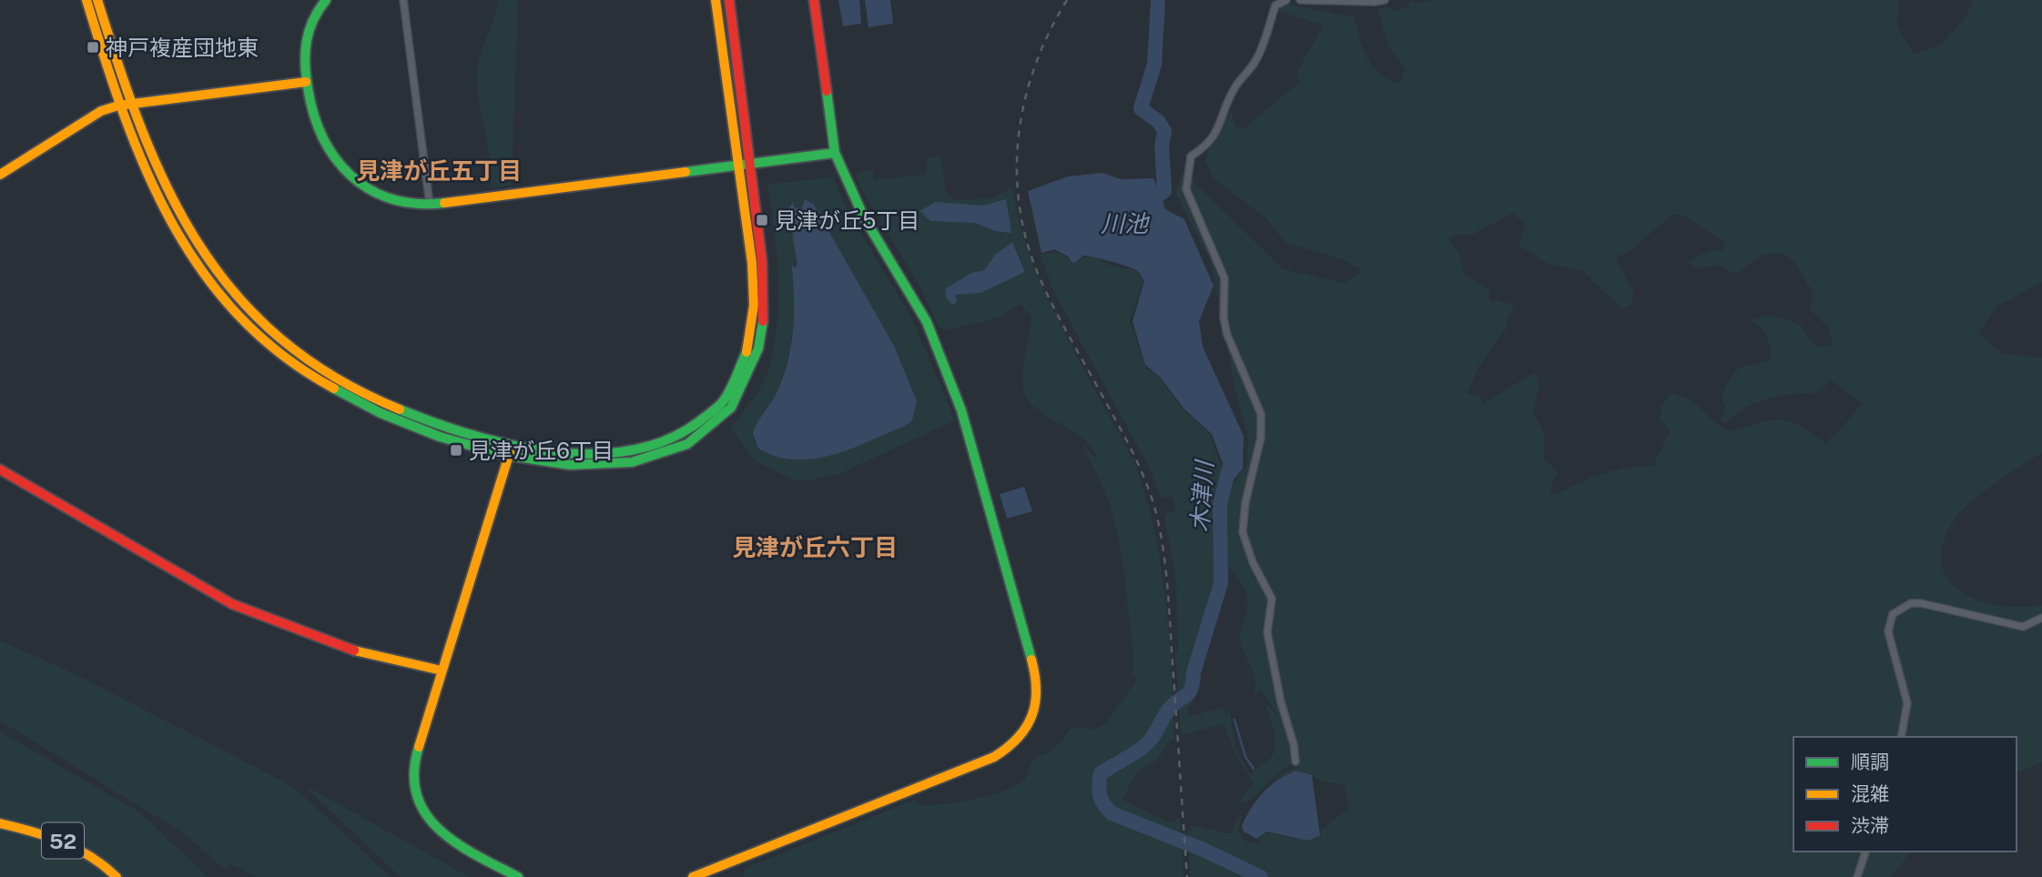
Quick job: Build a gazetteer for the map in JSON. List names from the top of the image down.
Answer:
{
  "streets": {
    "street": ["52"]
  },
  "districts": ["見津が丘五丁目", "見津が丘六丁目"],
  "water": ["川池", "木津川"],
  "places": {
    "transit": ["神戸複産団地東", "見津が丘5丁目", "見津が丘6丁目"]
  },
  "legend": ["順調", "混雑", "渋滞"]
}
